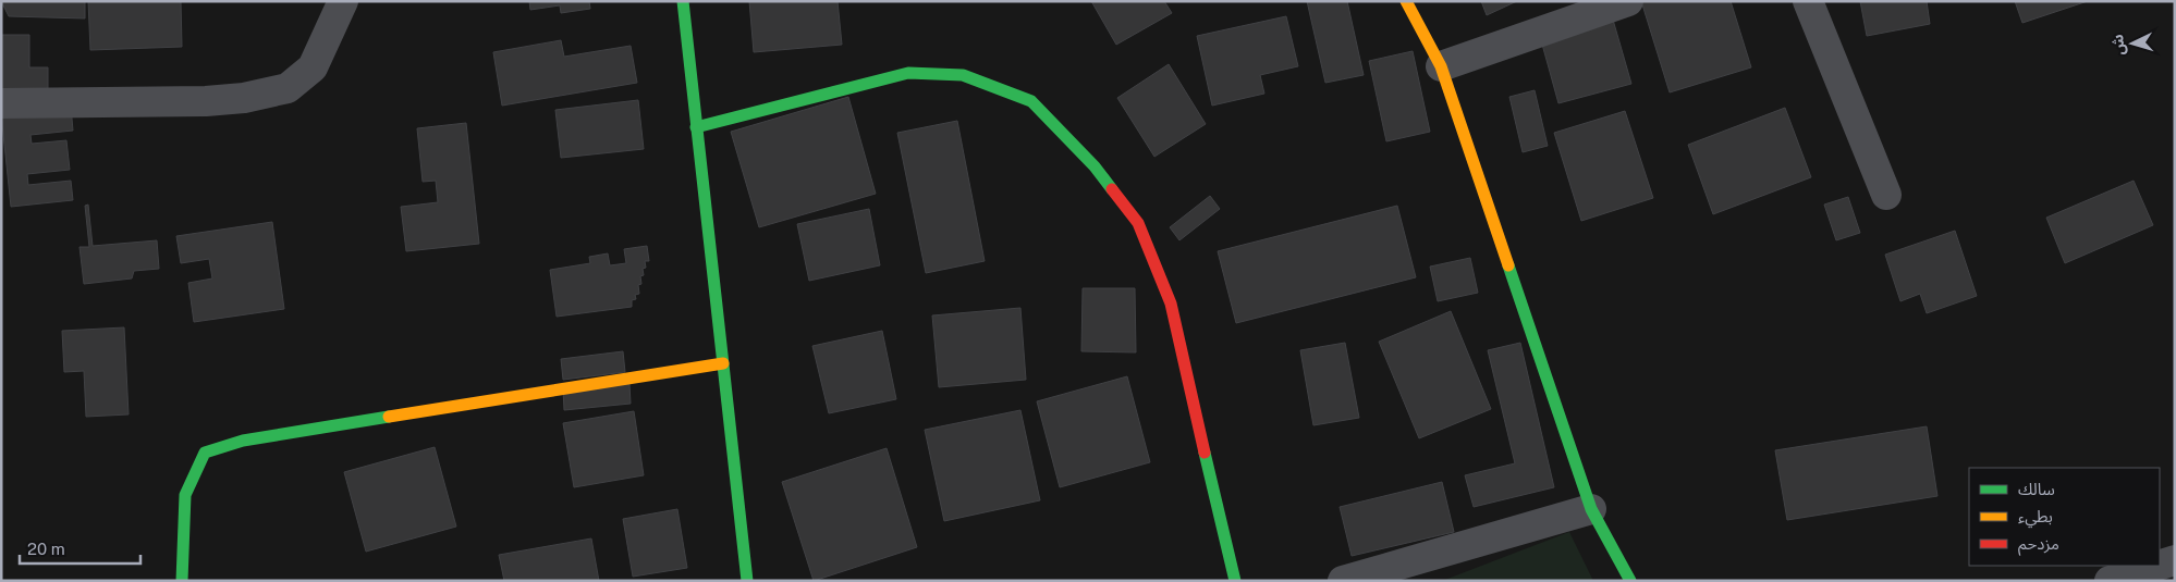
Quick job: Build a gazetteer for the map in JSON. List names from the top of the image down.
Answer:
{
  "legend": ["سالك", "بطيء", "مزدحم"],
  "scale_bar": "20 m",
  "north": "left"
}
